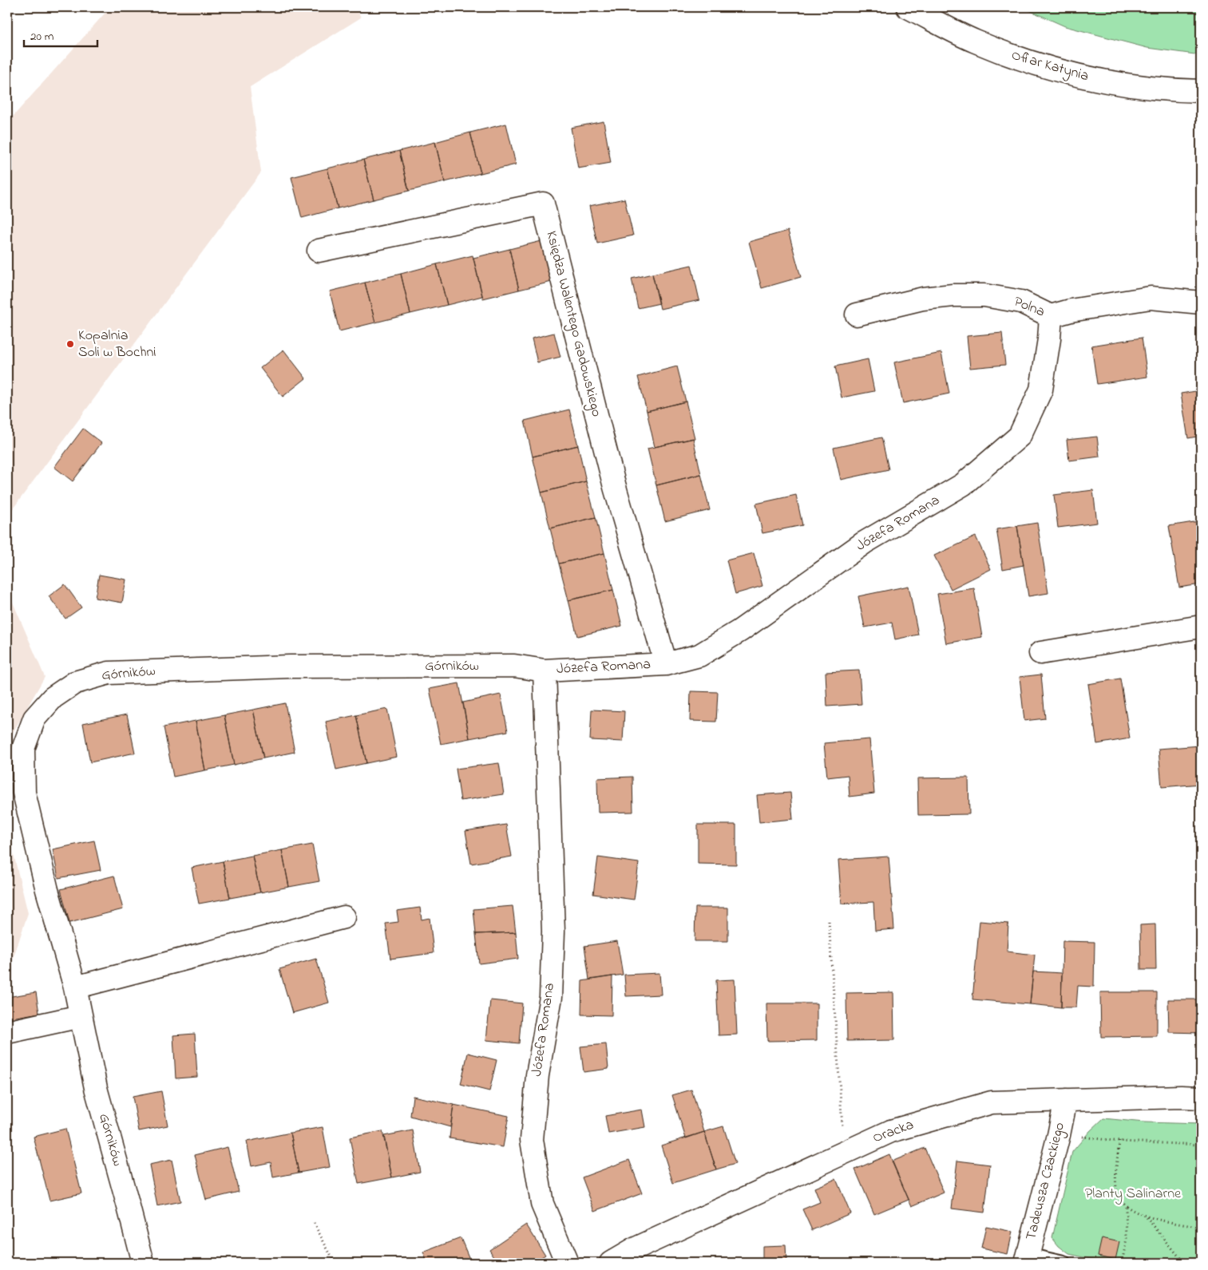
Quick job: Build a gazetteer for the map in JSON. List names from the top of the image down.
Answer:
{
  "streets": {
    "street": [
      "Ofiar Katynia",
      "Polna",
      "Księdza Walentego Gadowskiego",
      "Józefa Romana",
      "Górników",
      "Oracka",
      "Tadeusza Czackiego"
    ]
  },
  "crossings": [
    ["Polna", "Józefa Romana"],
    ["Księdza Walentego Gadowskiego", "Józefa Romana"],
    ["Józefa Romana", "Górników"],
    ["Oracka", "Tadeusza Czackiego"]
  ],
  "parks": ["Planty Salinarne"],
  "places": ["Kopalnia Soli w Bochni"],
  "scale_bar": "20 m"
}
